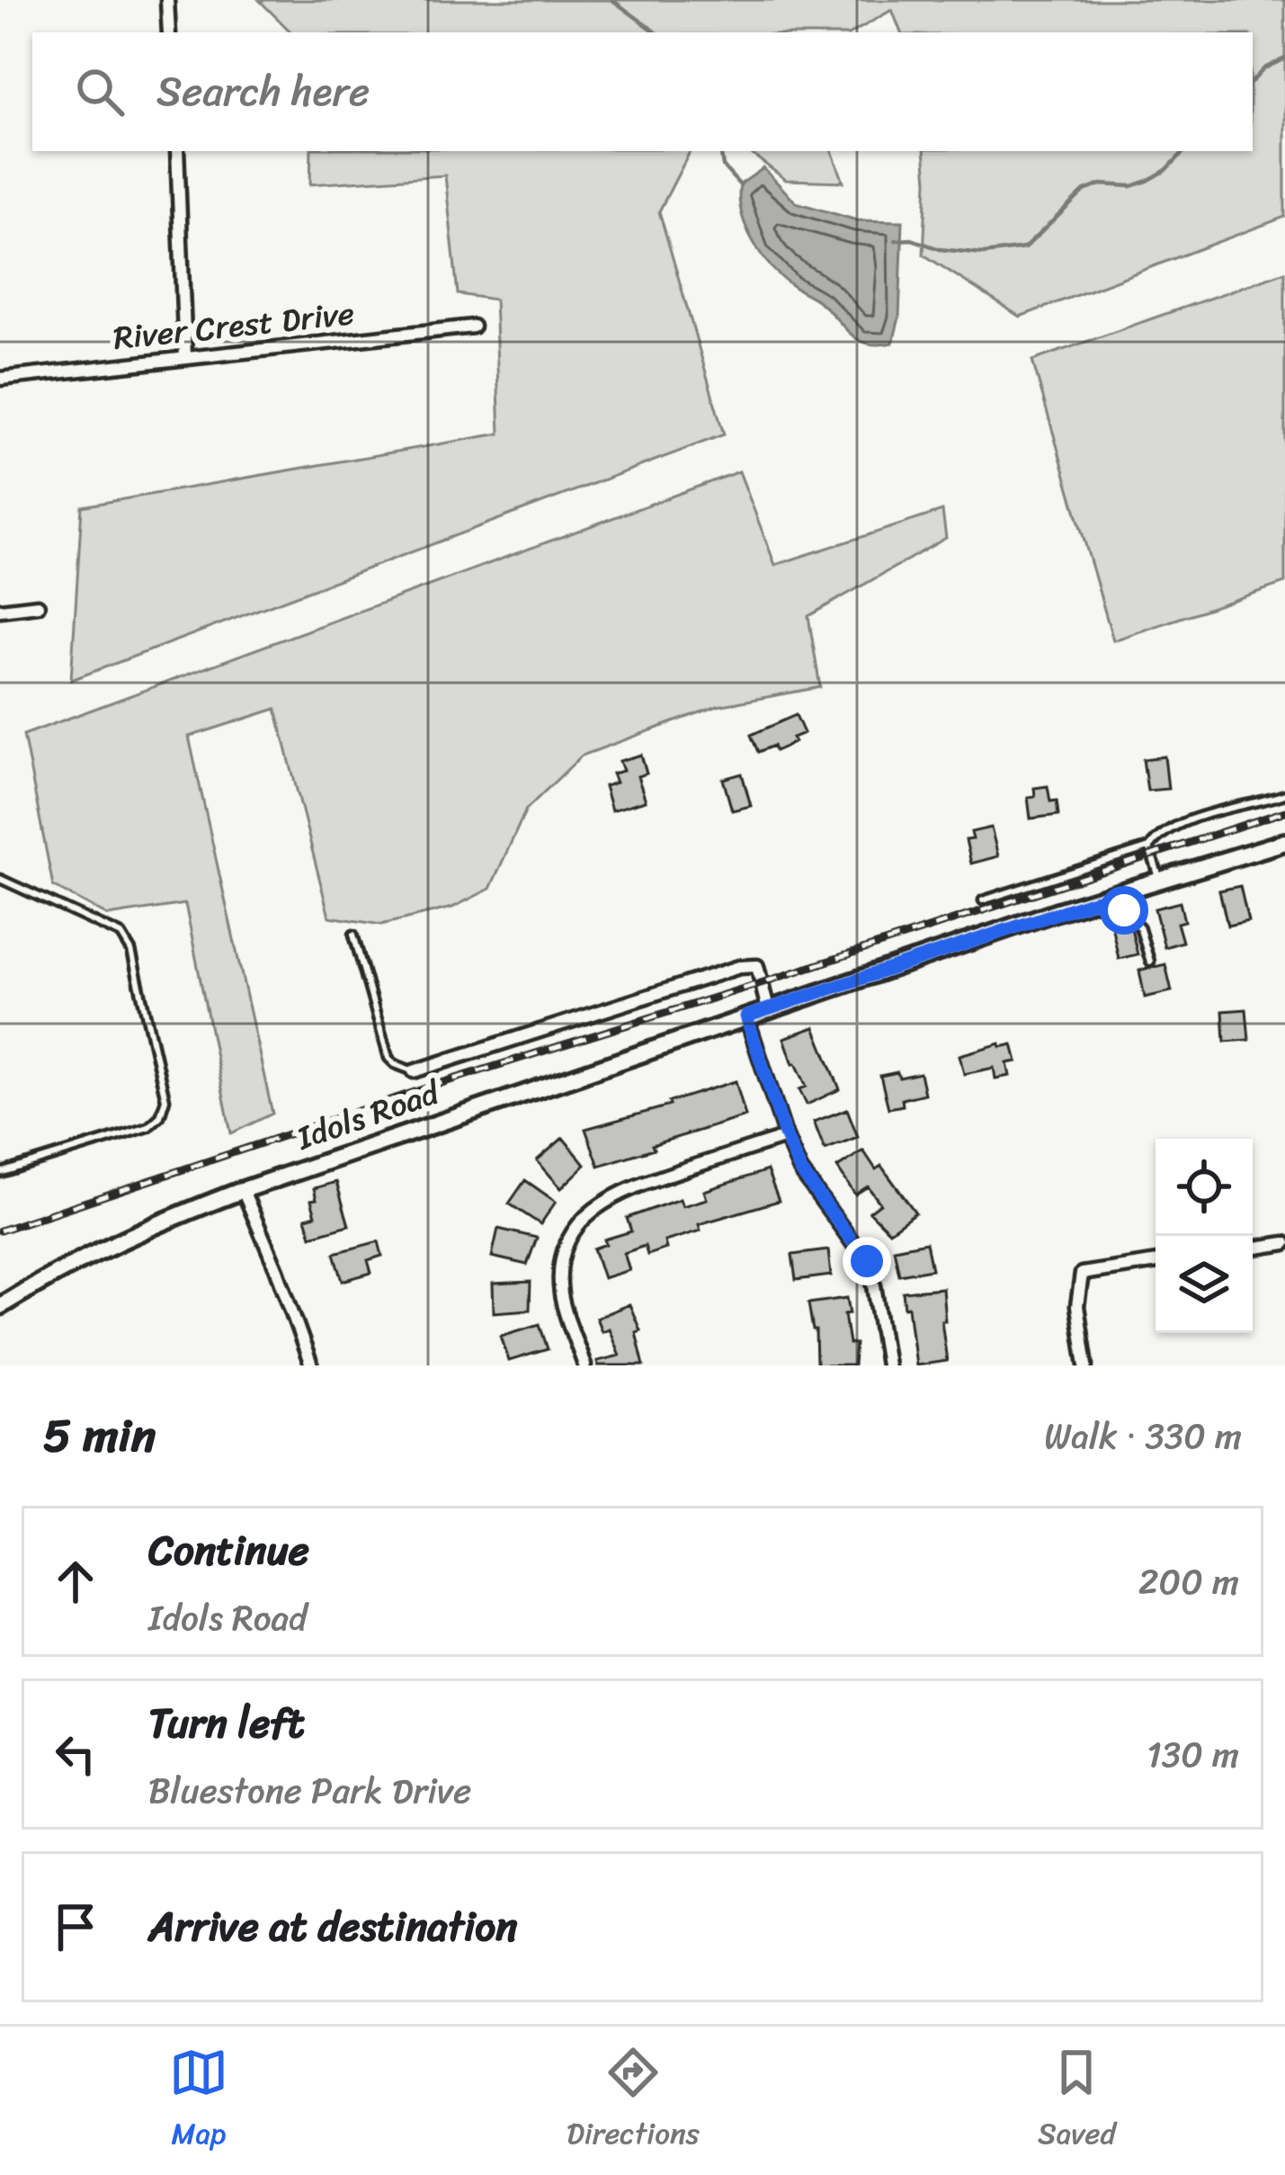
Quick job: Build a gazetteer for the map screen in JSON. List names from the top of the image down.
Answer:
{
  "streets": {
    "street": ["River Crest Drive", "Idols Road"]
  },
  "page": {
    "search": "Search here",
    "heading": ["5 min", "Walk · 330 m"],
    "list": [
      ["Continue", "Idols Road", "200 m"],
      ["Turn left", "Bluestone Park Drive", "130 m"],
      "Arrive at destination"
    ],
    "nav": ["Map", "Directions", "Saved"]
  }
}
